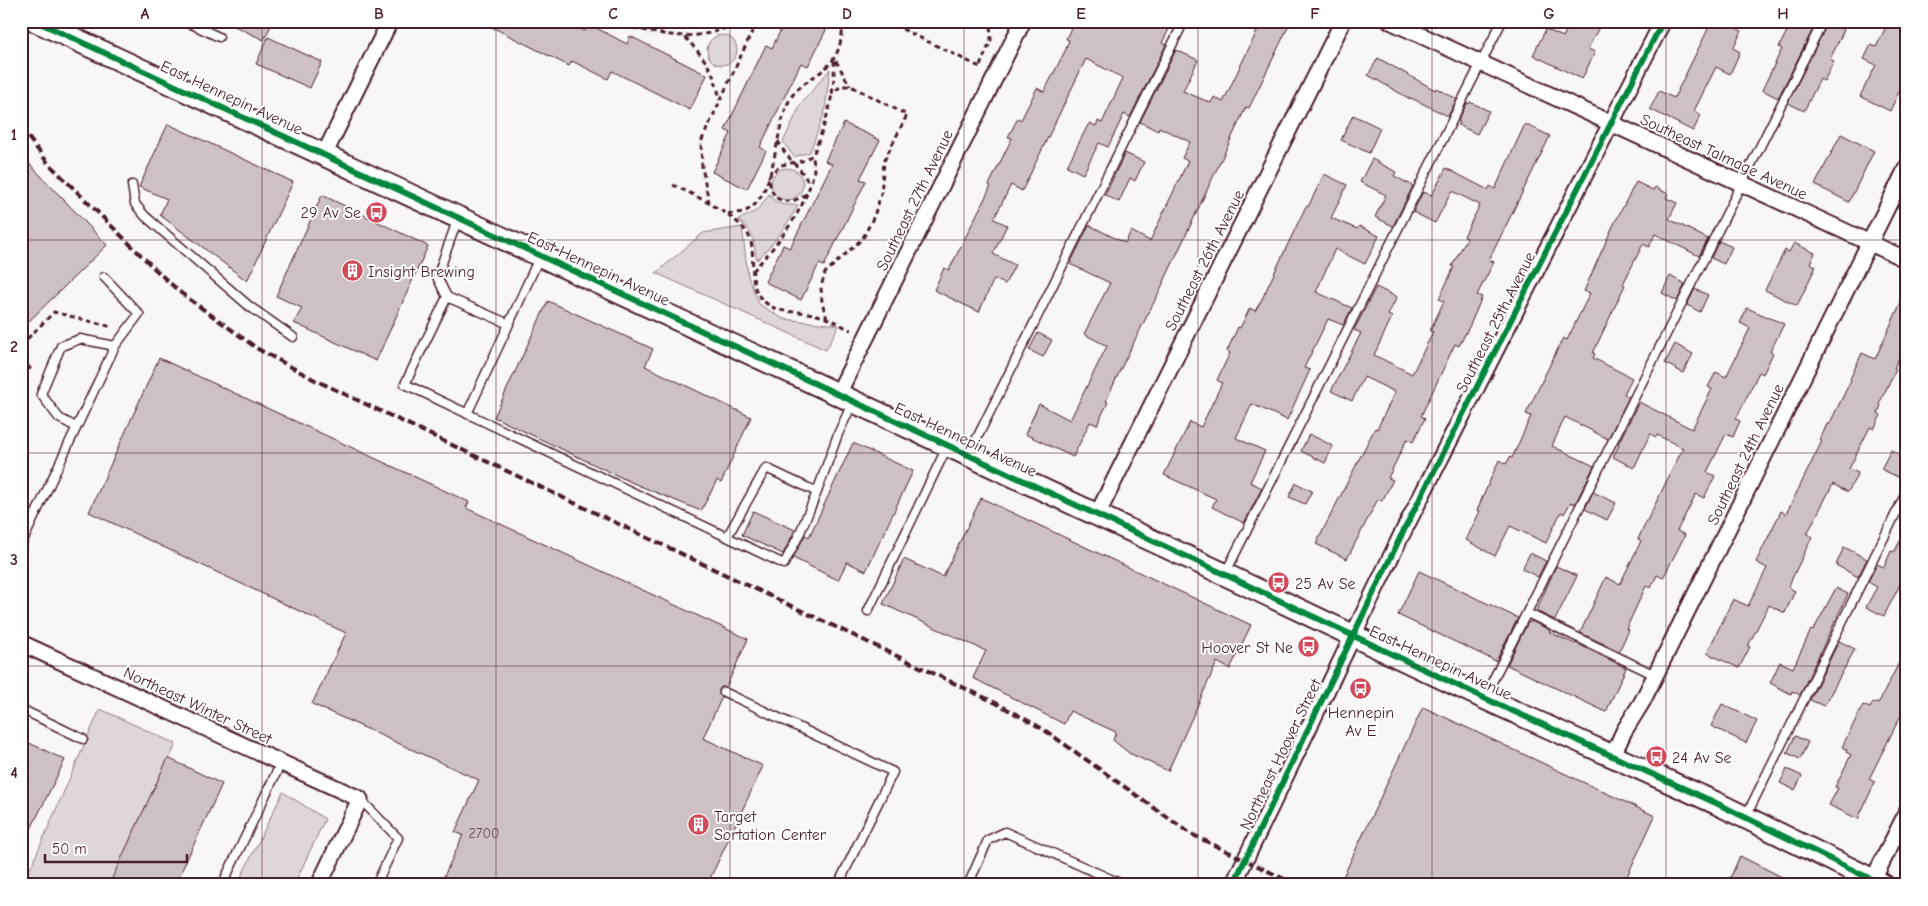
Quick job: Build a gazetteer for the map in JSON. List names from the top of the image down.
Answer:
{
  "streets": {
    "main road": ["East Hennepin Avenue"],
    "street": [
      "Southeast Talmage Avenue",
      "Southeast 27th Avenue",
      "Southeast 26th Avenue",
      "Southeast 25th Avenue",
      "Southeast 24th Avenue",
      "Northeast Winter Street",
      "Northeast Hoover Street"
    ]
  },
  "crossings": [
    ["East Hennepin Avenue", "Southeast 27th Avenue"],
    ["East Hennepin Avenue", "Southeast 26th Avenue"],
    ["East Hennepin Avenue", "Southeast 25th Avenue"],
    ["East Hennepin Avenue", "Southeast 24th Avenue"],
    ["East Hennepin Avenue", "Northeast Hoover Street"],
    ["Southeast Talmage Avenue", "Southeast 25th Avenue"],
    ["Southeast Talmage Avenue", "Southeast 24th Avenue"],
    ["Southeast 25th Avenue", "Northeast Hoover Street"]
  ],
  "places": {
    "bus stop": [
      "29 Av Se",
      "25 Av Se",
      "Hoover St Ne",
      "Hennepin Av E",
      "24 Av Se"
    ],
    "building": ["Insight Brewing", "Target Sortation Center"]
  },
  "house_numbers": ["2700"],
  "scale_bar": "50 m",
  "grid": {
    "columns": [
      "A",
      "B",
      "C",
      "D",
      "E",
      "F",
      "G",
      "H"
    ],
    "rows": [
      "1",
      "2",
      "3",
      "4"
    ]
  }
}
